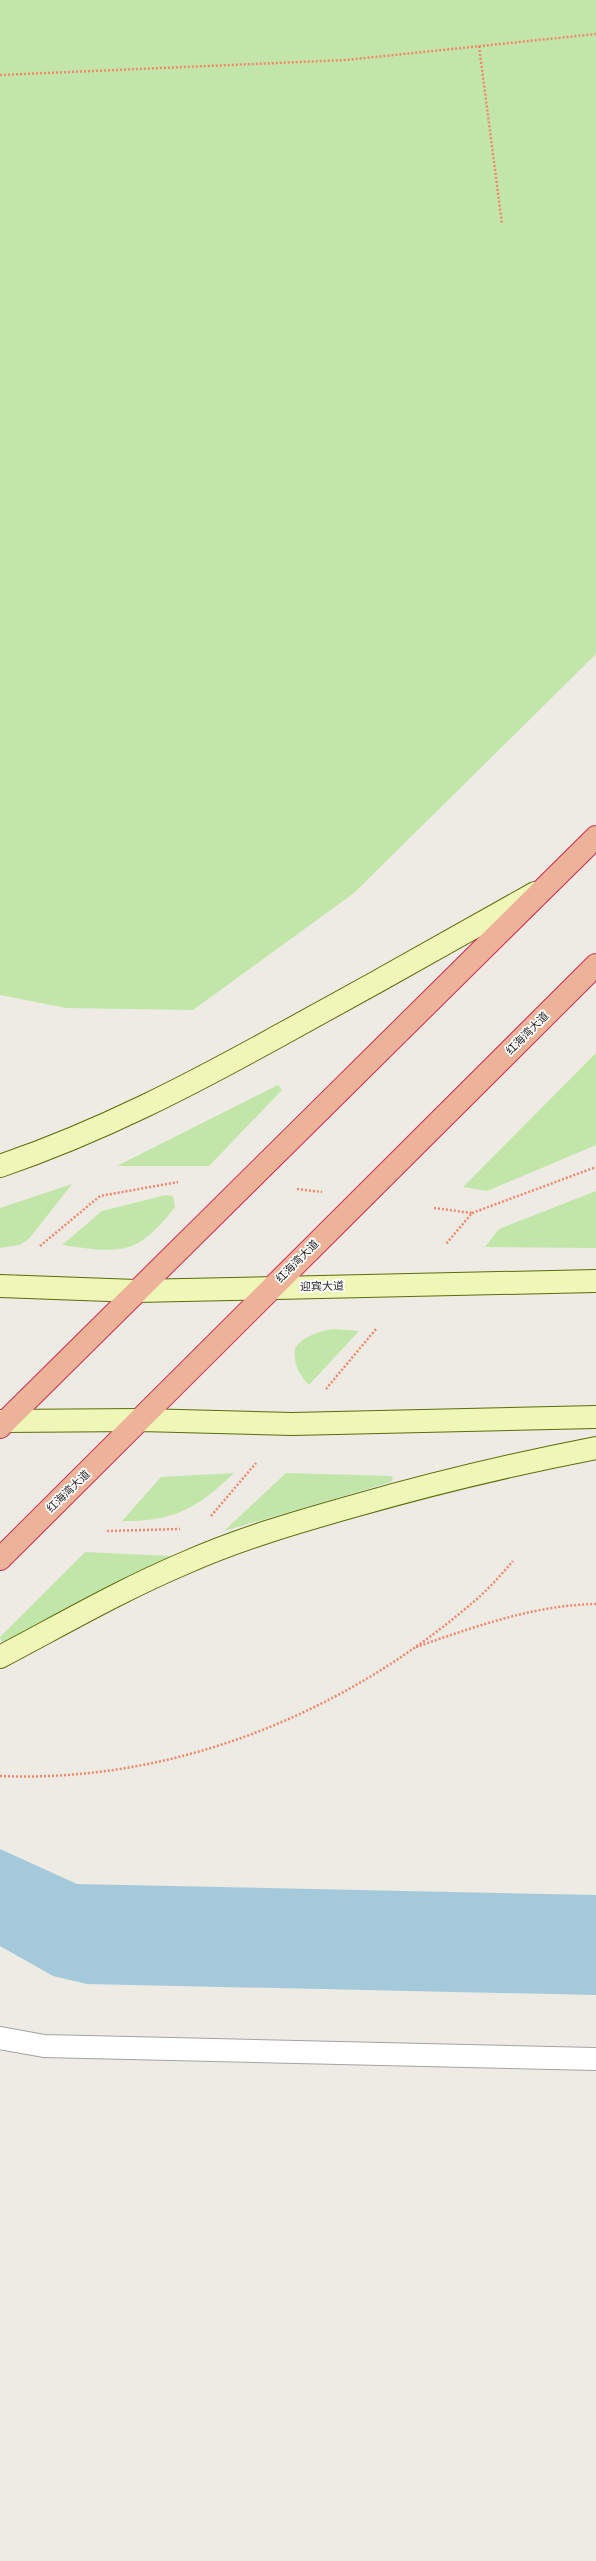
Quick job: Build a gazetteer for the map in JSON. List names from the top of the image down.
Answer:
{
  "streets": {
    "highway": ["红海湾大道"],
    "main road": ["迎宾大道"]
  },
  "crossings": [
    ["红海湾大道", "迎宾大道"]
  ]
}
